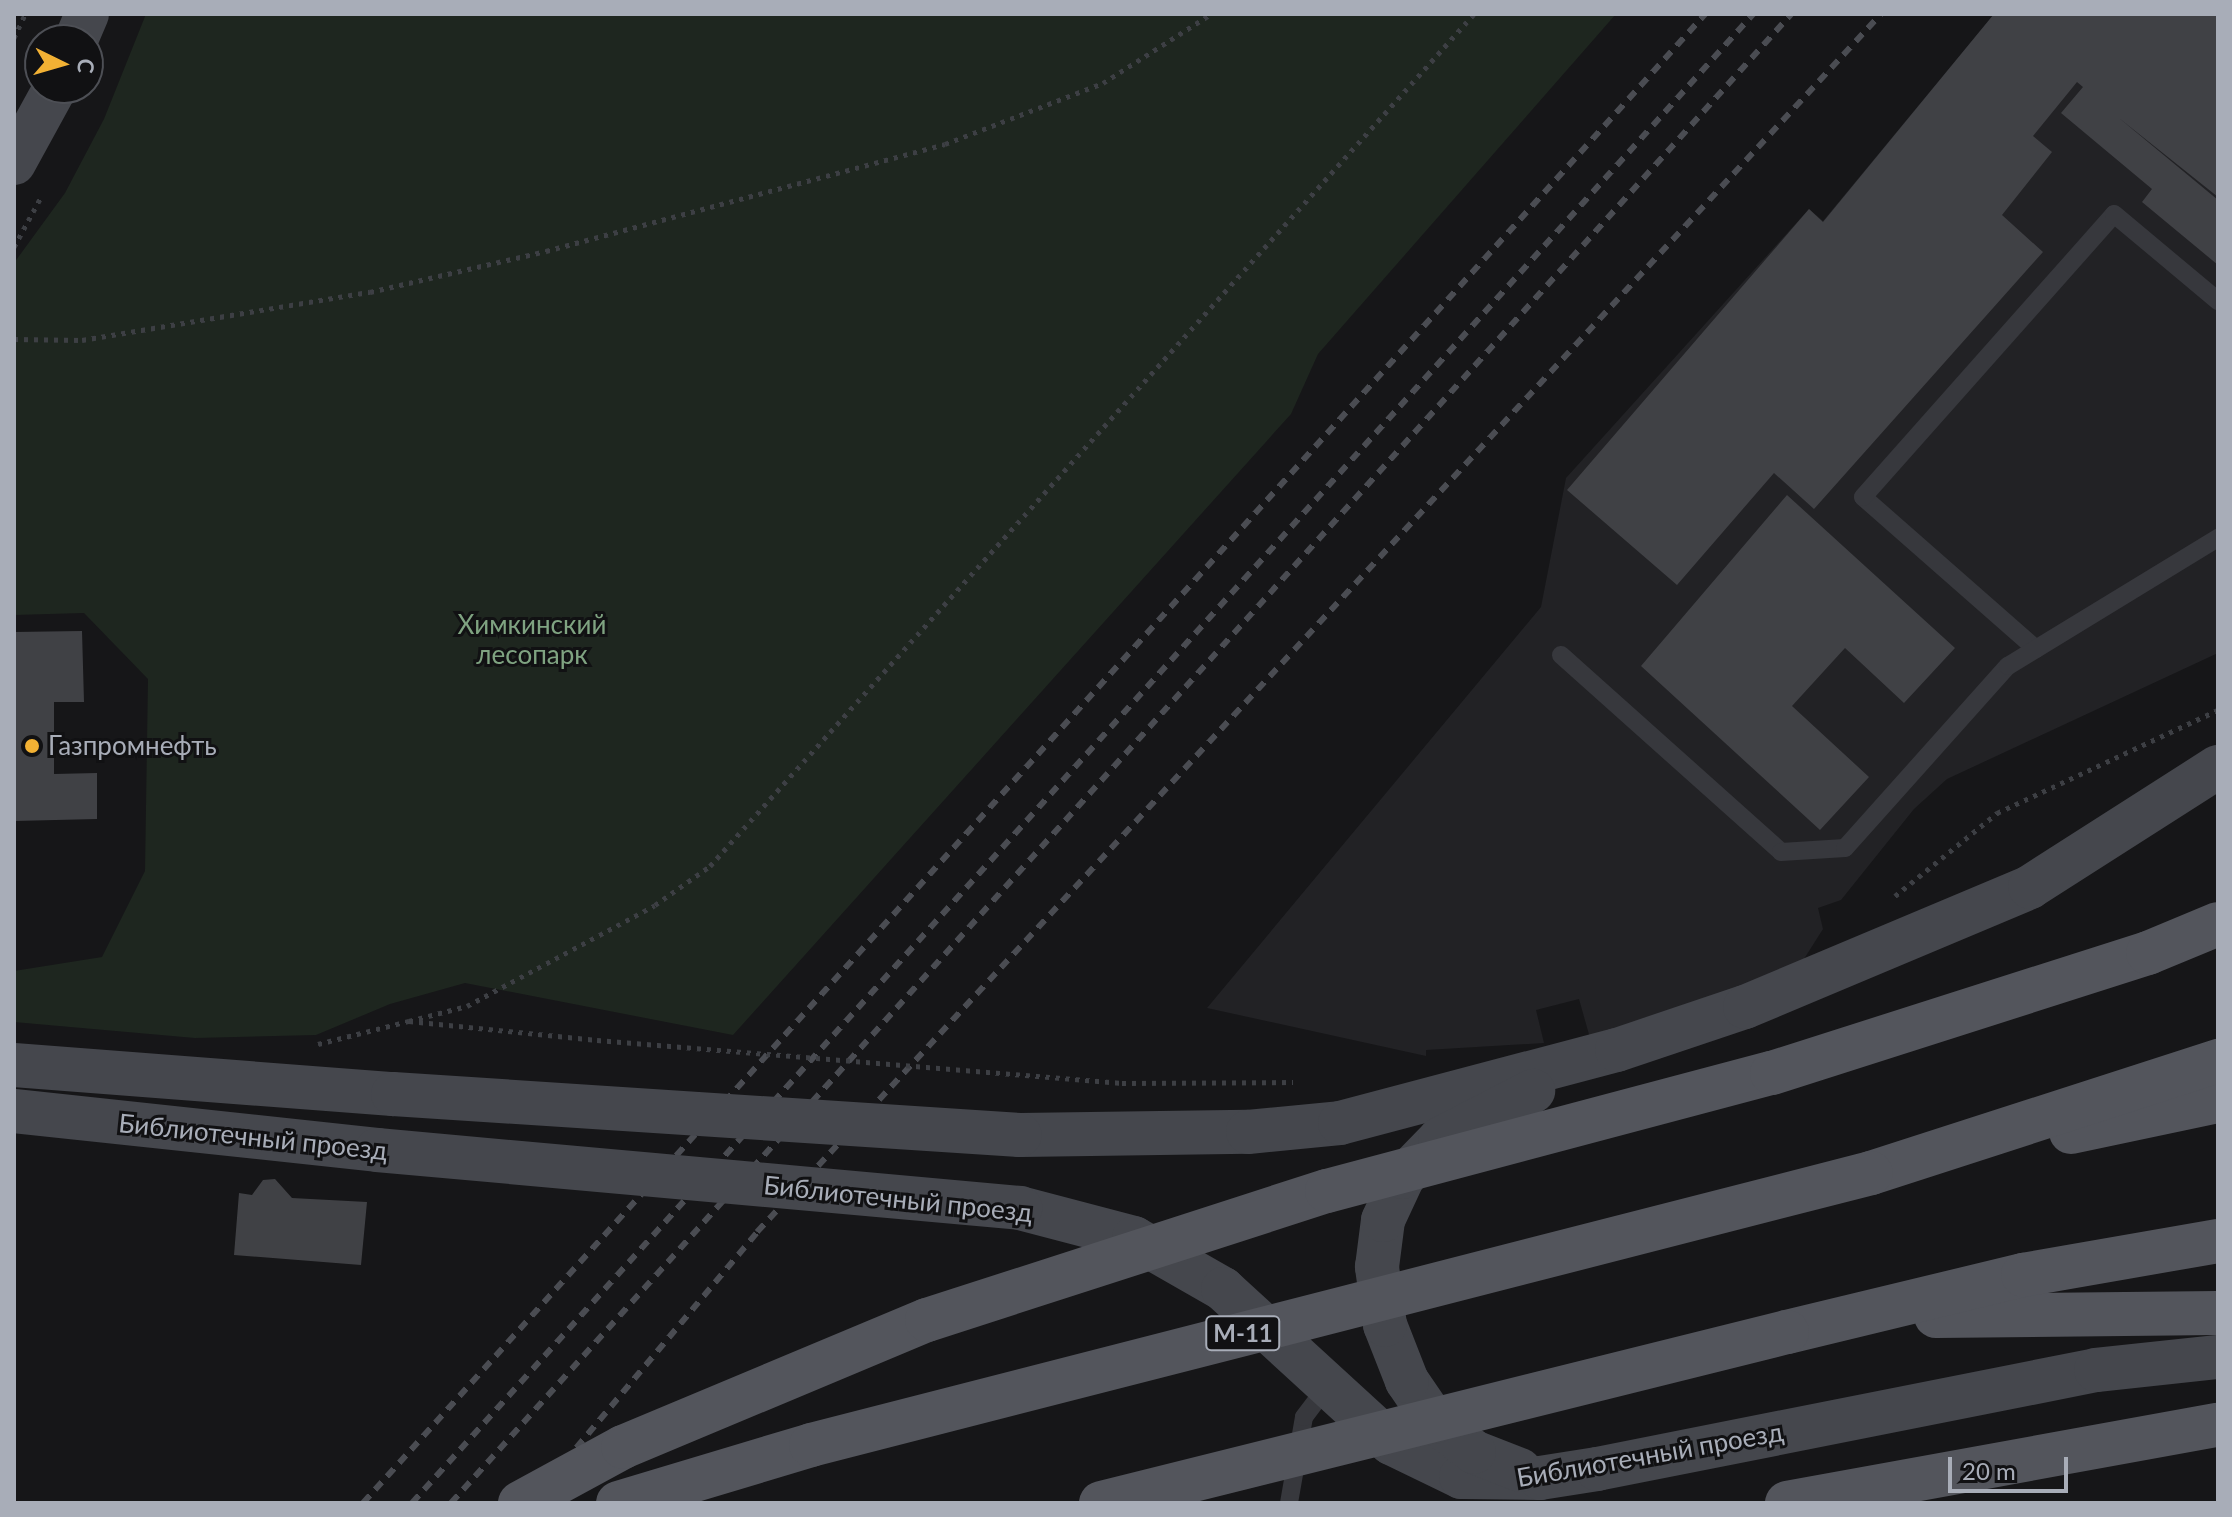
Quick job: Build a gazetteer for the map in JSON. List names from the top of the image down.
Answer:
{
  "streets": {
    "main road": ["Библиотечный проезд", "М-11"]
  },
  "parks": ["Химкинский лесопарк"],
  "places": ["Газпромнефть"],
  "scale_bar": "20 m",
  "north": "right"
}
